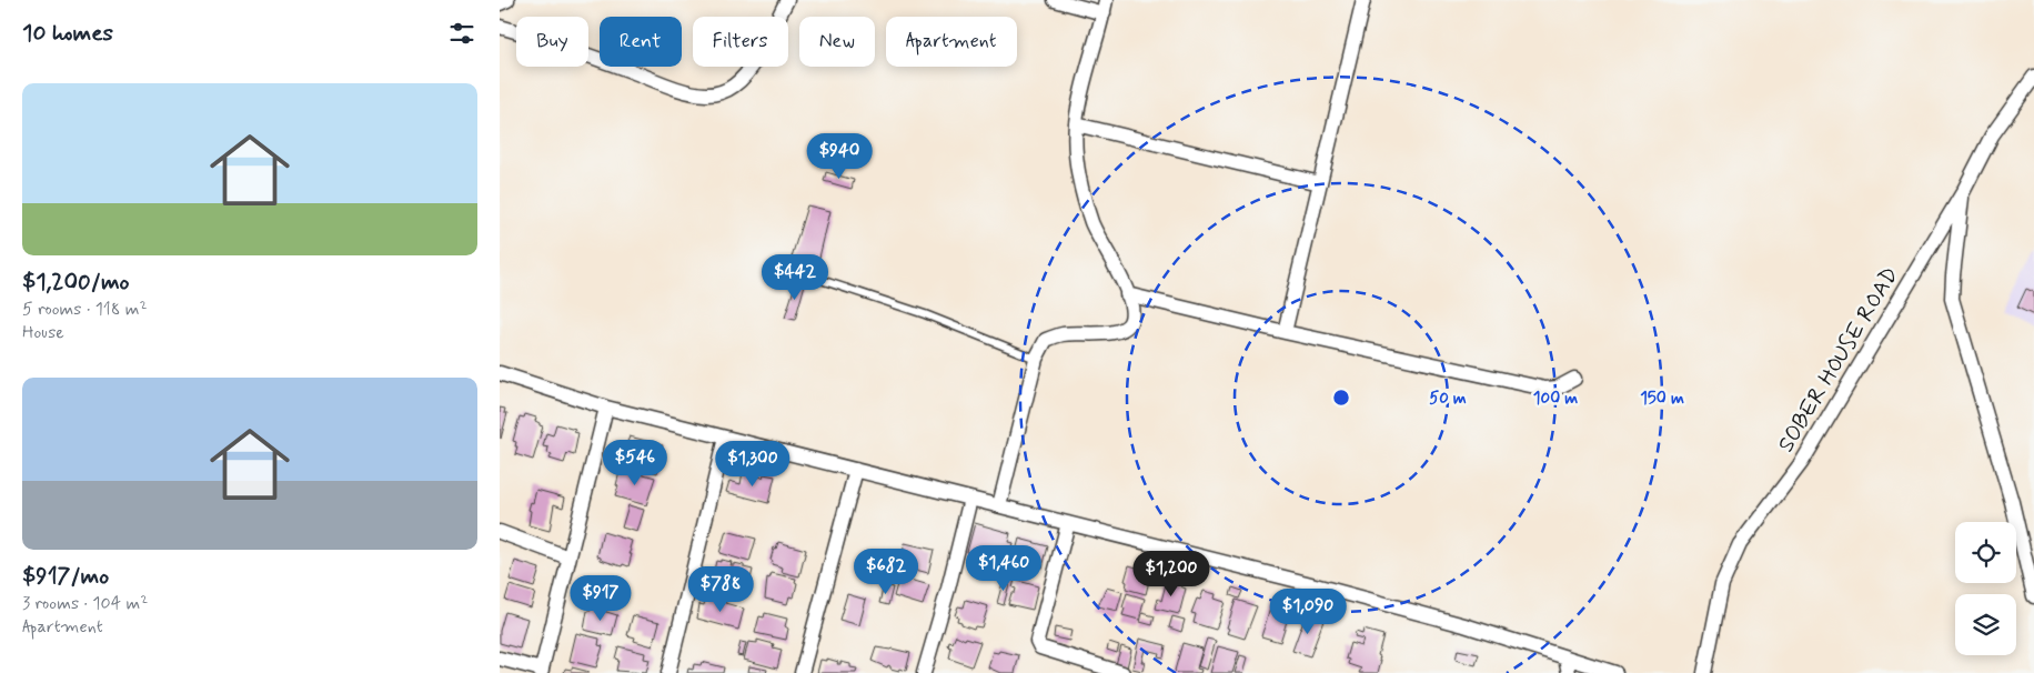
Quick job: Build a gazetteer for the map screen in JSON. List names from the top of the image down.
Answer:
{
  "streets": {
    "street": ["SOBER HOUSE ROAD"]
  },
  "page": {
    "heading": "10 homes",
    "chip": [
      "Buy",
      "Rent",
      "Filters",
      "New",
      "Apartment"
    ],
    "list": [
      {
        "name": "$1,200/mo",
        "note": "5 rooms · 118 m² · House"
      },
      {
        "name": "$917/mo",
        "note": "3 rooms · 104 m² · Apartment"
      }
    ],
    "price": [
      "$940",
      "$442",
      "$546",
      "$1,300",
      "$1,460",
      "$682",
      "$1,200",
      "$788",
      "$917",
      "$1,090"
    ]
  },
  "rings": ["50 m", "100 m", "150 m"]
}
